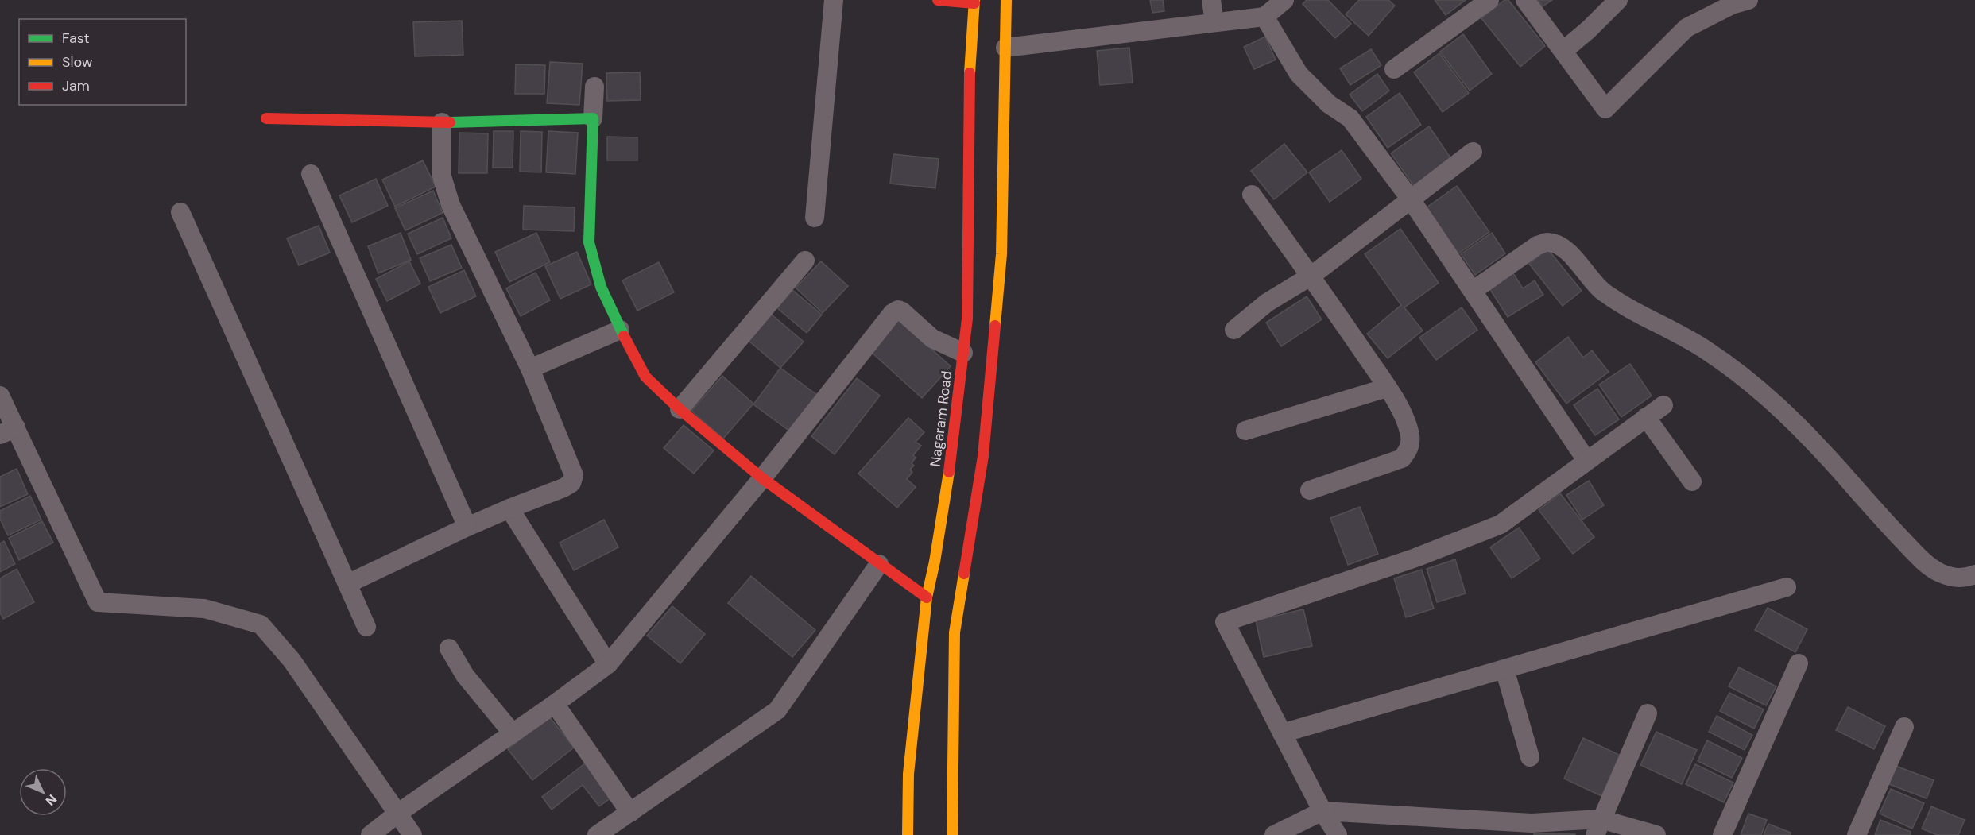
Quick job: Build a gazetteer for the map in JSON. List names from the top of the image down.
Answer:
{
  "streets": {
    "main road": ["Nagaram Road"]
  },
  "legend": ["Fast", "Slow", "Jam"],
  "north": "bottom right"
}
